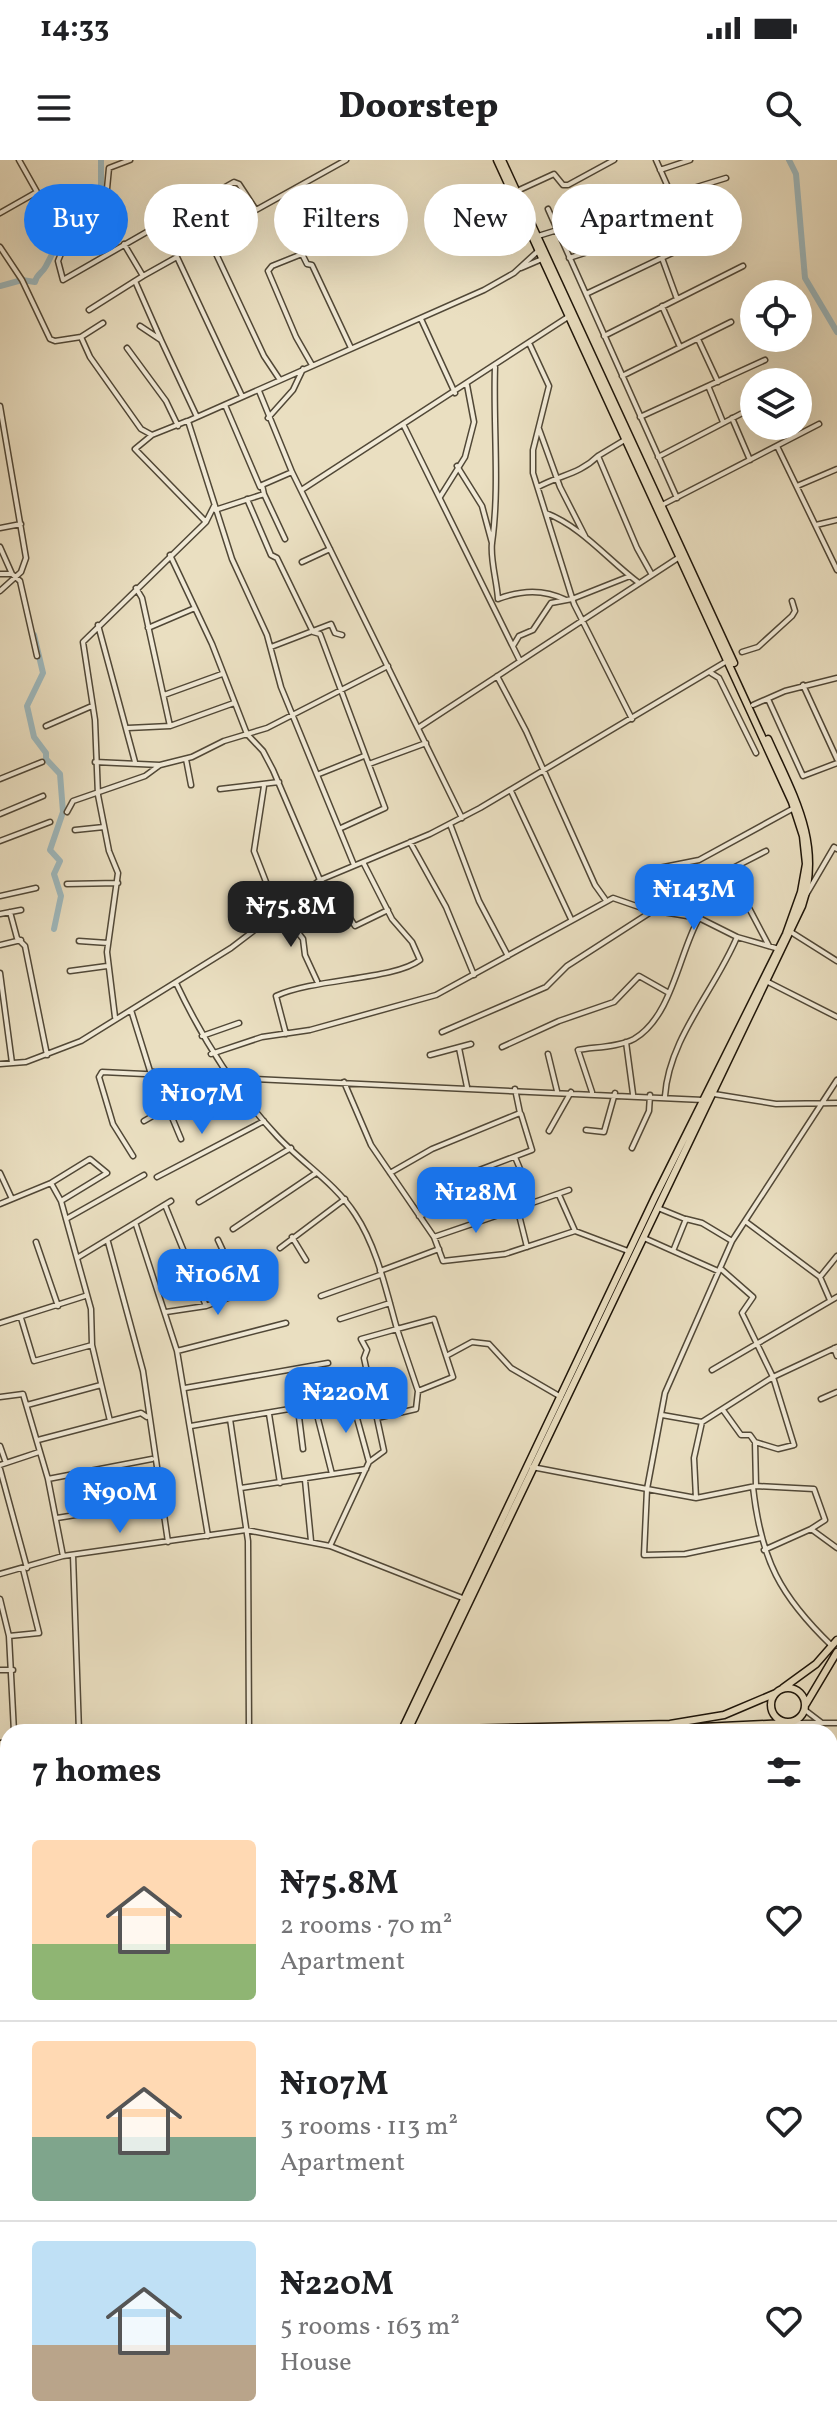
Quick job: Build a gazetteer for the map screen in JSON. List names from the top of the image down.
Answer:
{
  "page": {
    "status": "14:33",
    "header": "Doorstep",
    "chip": [
      "Buy",
      "Rent",
      "Filters",
      "New",
      "Apartment"
    ],
    "price": [
      "₦143M",
      "₦75.8M",
      "₦107M",
      "₦128M",
      "₦106M",
      "₦220M",
      "₦90M"
    ],
    "heading": "7 homes",
    "list": [
      {
        "name": "₦75.8M",
        "note": "2 rooms · 70 m² · Apartment"
      },
      {
        "name": "₦107M",
        "note": "3 rooms · 113 m² · Apartment"
      },
      {
        "name": "₦220M",
        "note": "5 rooms · 163 m² · House"
      }
    ]
  }
}
